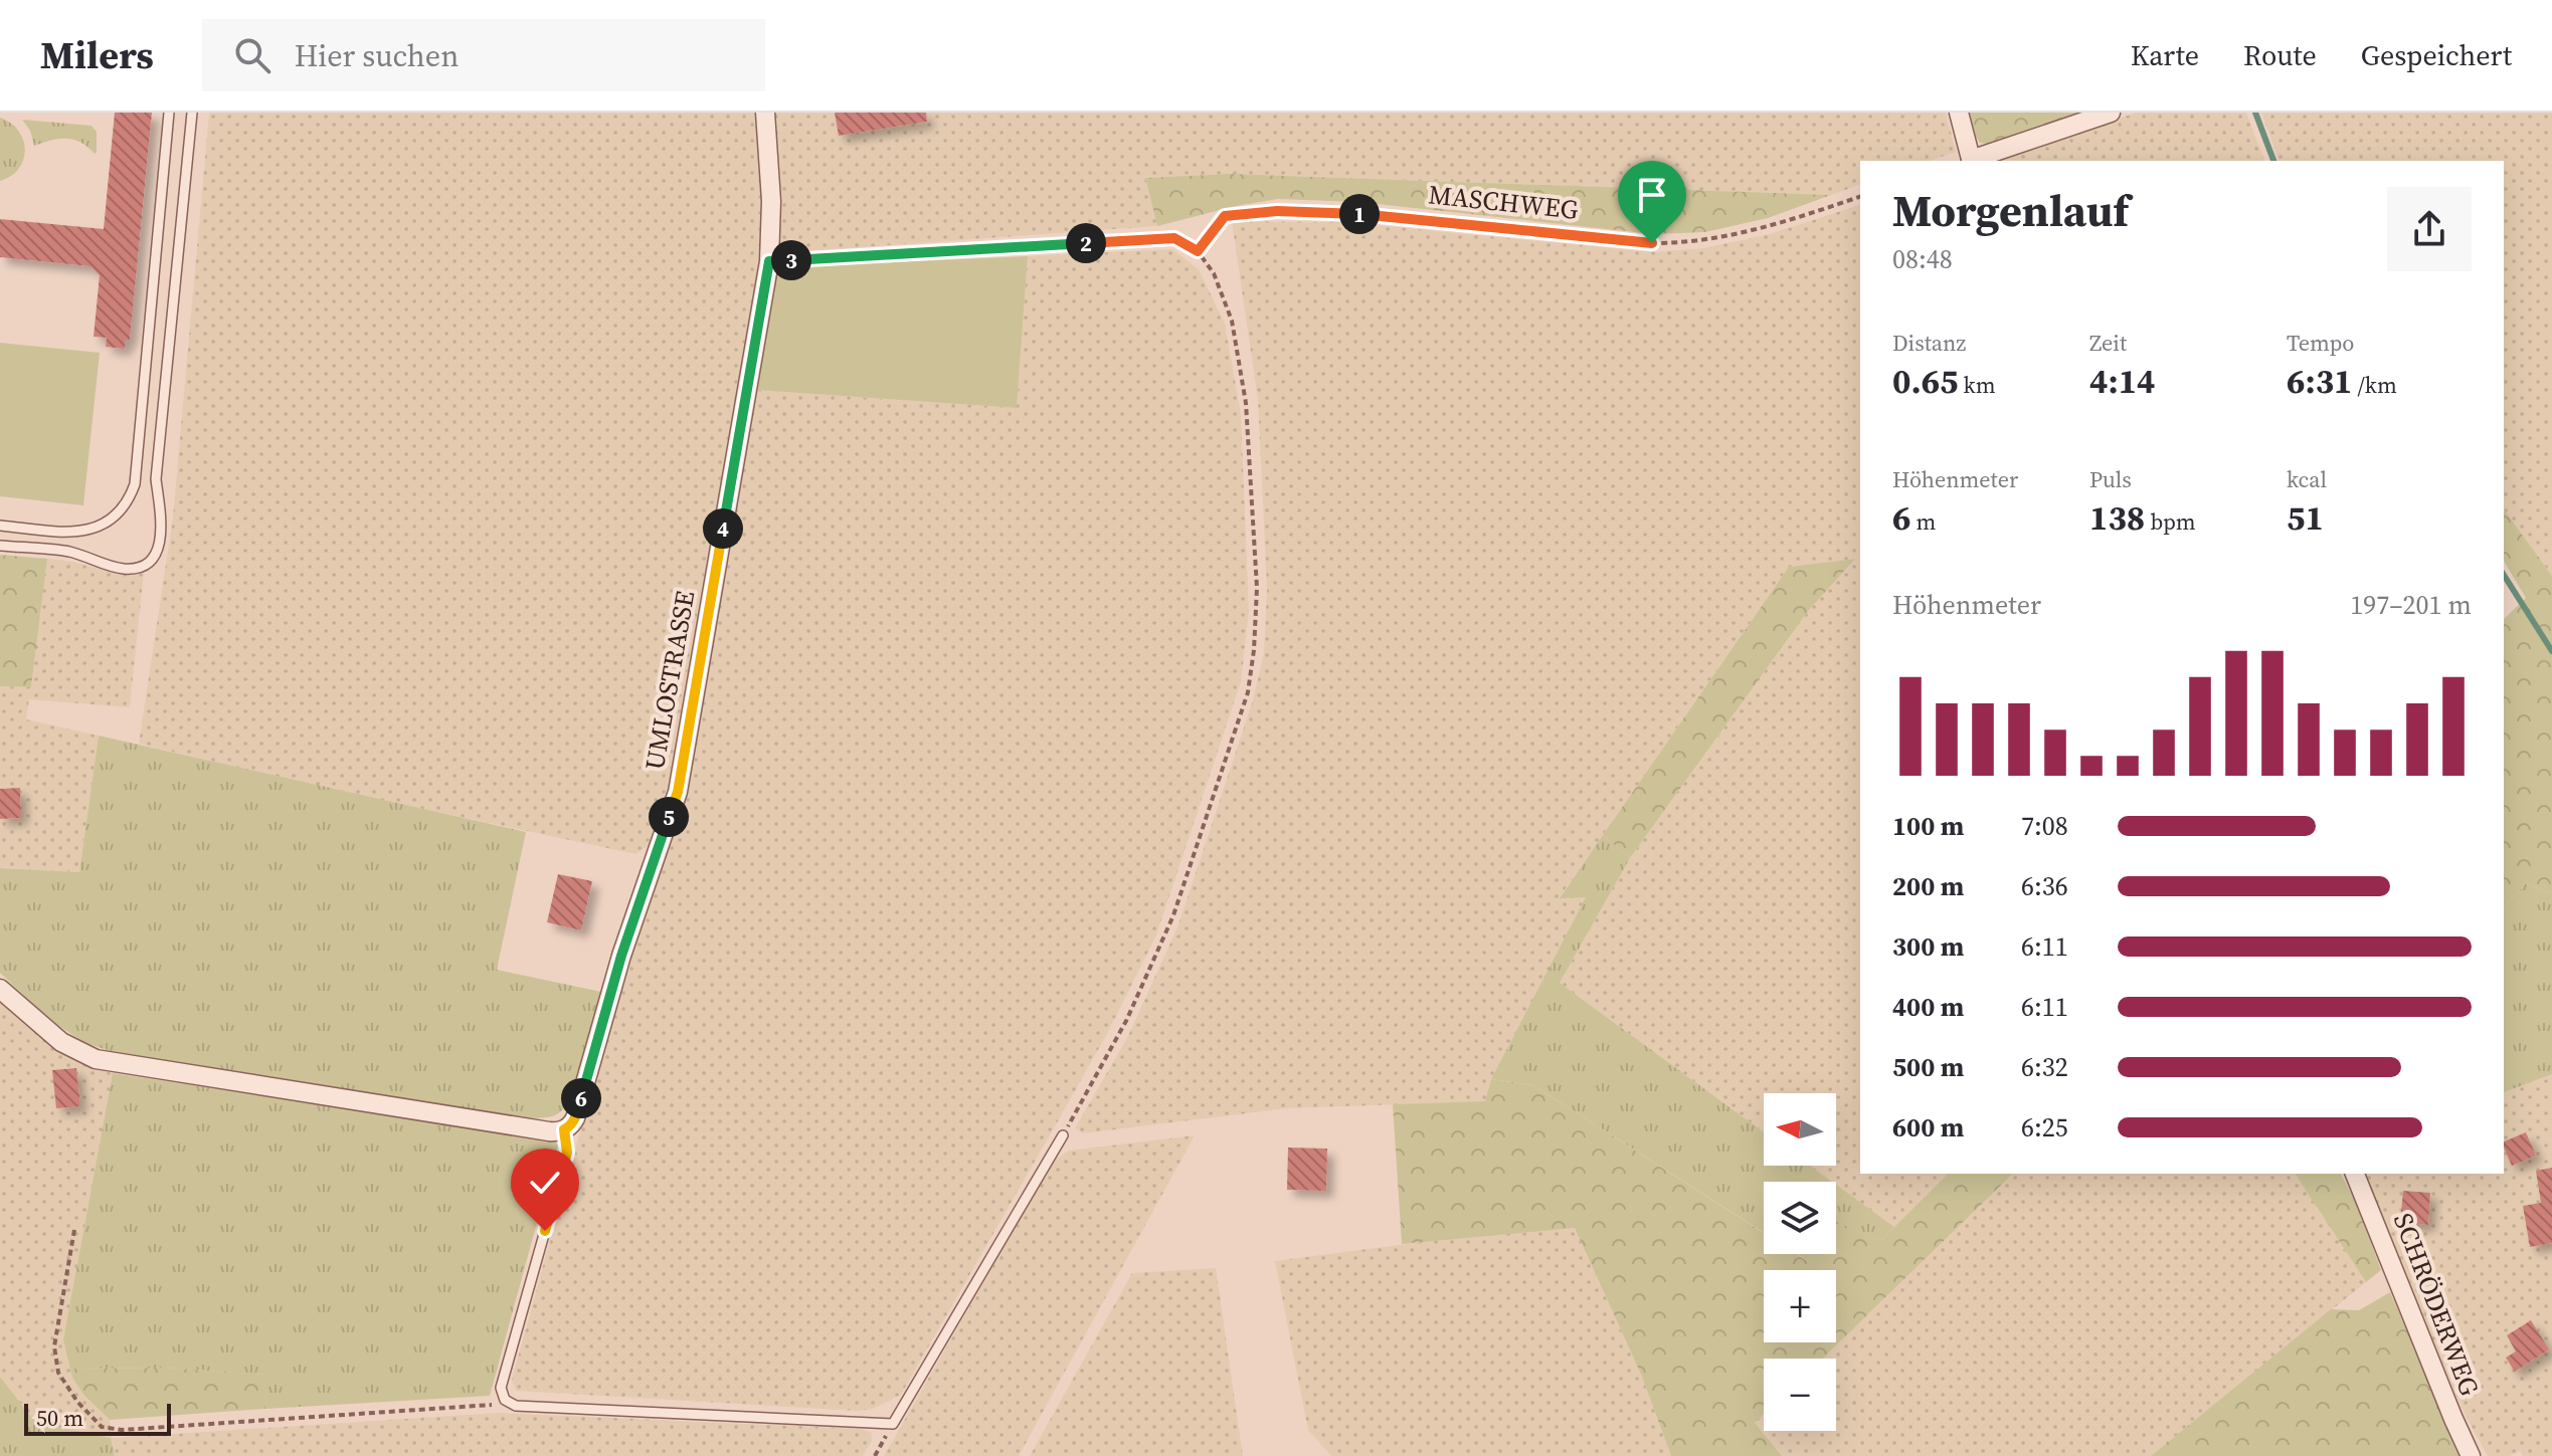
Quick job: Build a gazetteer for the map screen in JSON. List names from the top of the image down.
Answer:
{
  "streets": {
    "street": ["UMLOSTRASSE", "SCHRÖDERWEG"],
    "path": ["MASCHWEG"]
  },
  "scale_bar": "50 m",
  "north": "left",
  "page": {
    "header": "Milers",
    "search": "Hier suchen",
    "nav": ["Karte", "Route", "Gespeichert"],
    "heading": ["Morgenlauf", "08:48"],
    "pins": [
      "1",
      "2",
      "3",
      "4",
      "5",
      "6"
    ],
    "stats": [
      ["Distanz", "0.65 km"],
      ["Zeit", "4:14"],
      ["Tempo", "6:31 /km"],
      ["Höhenmeter", "6 m"],
      ["Puls", "138 bpm"],
      ["kcal", "51"]
    ],
    "chart": ["Höhenmeter", "197–201 m"],
    "list": [
      {
        "name": "100 m",
        "note": "7:08"
      },
      {
        "name": "200 m",
        "note": "6:36"
      },
      {
        "name": "300 m",
        "note": "6:11"
      },
      {
        "name": "400 m",
        "note": "6:11"
      },
      {
        "name": "500 m",
        "note": "6:32"
      },
      {
        "name": "600 m",
        "note": "6:25"
      }
    ],
    "map_buttons": ["+", "−"],
    "scale": "50 m"
  }
}
